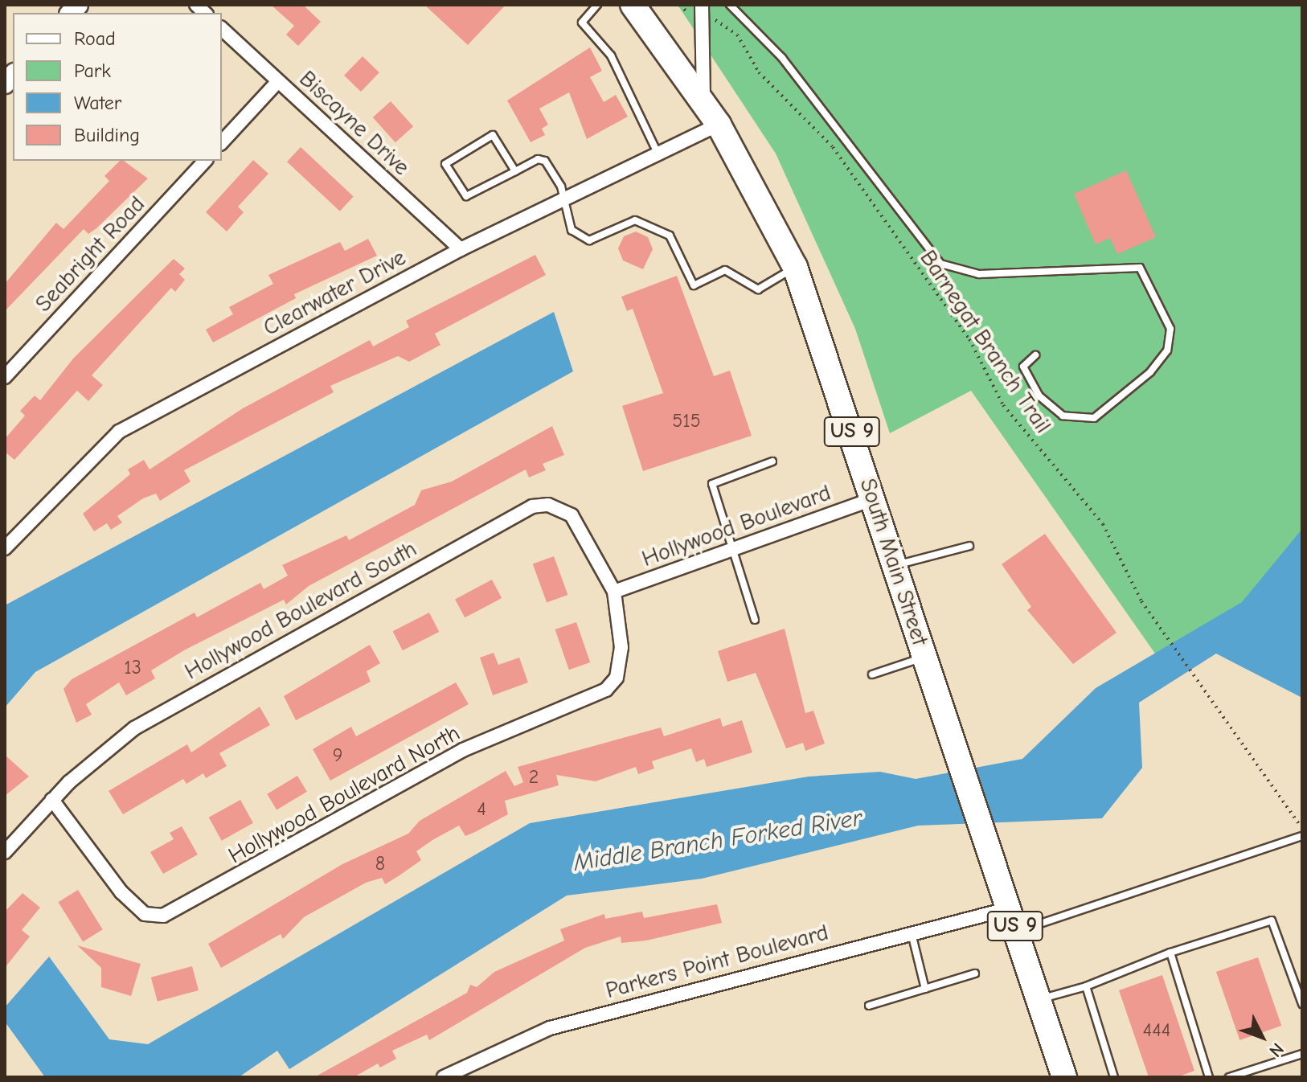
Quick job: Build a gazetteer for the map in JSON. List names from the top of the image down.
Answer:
{
  "streets": {
    "highway": ["US 9", "South Main Street"],
    "street": [
      "Biscayne Drive",
      "Seabright Road",
      "Clearwater Drive",
      "Hollywood Boulevard",
      "Hollywood Boulevard South",
      "Hollywood Boulevard North",
      "Parkers Point Boulevard"
    ],
    "path": ["Barnegat Branch Trail"]
  },
  "crossings": [
    ["Biscayne Drive", "Clearwater Drive"],
    ["Clearwater Drive", "South Main Street"],
    ["Hollywood Boulevard", "South Main Street"],
    ["Hollywood Boulevard", "Hollywood Boulevard South"],
    ["Hollywood Boulevard", "Hollywood Boulevard North"],
    ["South Main Street", "Parkers Point Boulevard"],
    ["Hollywood Boulevard South", "Hollywood Boulevard North"]
  ],
  "water": ["Middle Branch Forked River"],
  "house_numbers": [
    "515",
    "13",
    "9",
    "2",
    "4",
    "8",
    "444"
  ],
  "legend": [
    "Road",
    "Park",
    "Water",
    "Building"
  ],
  "north": "bottom right"
}
